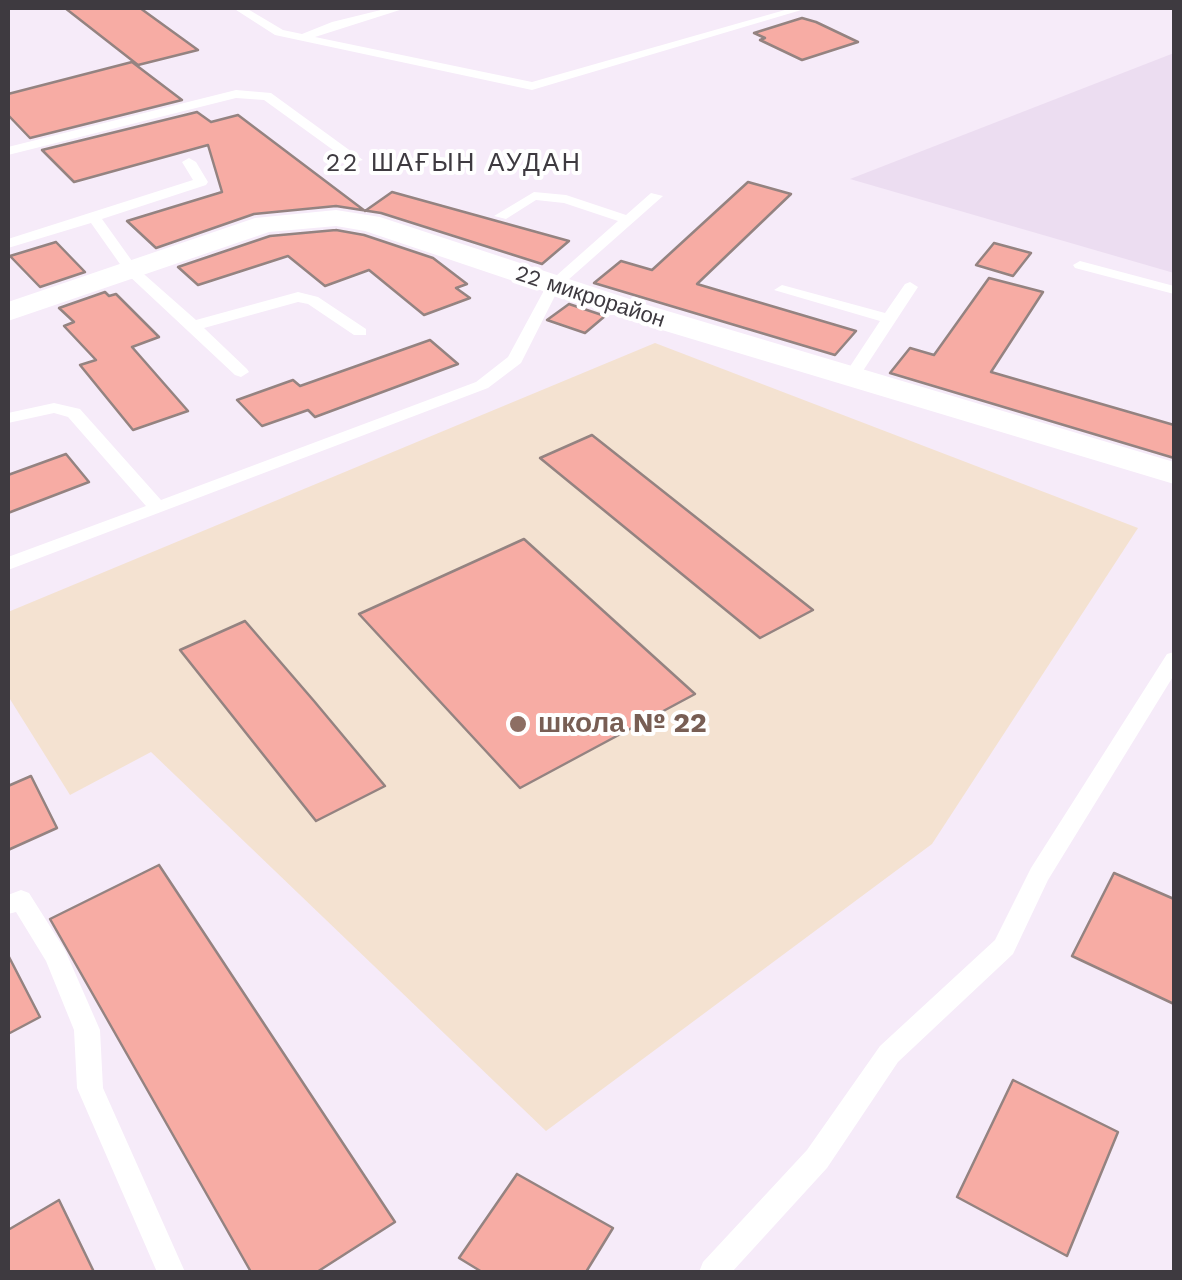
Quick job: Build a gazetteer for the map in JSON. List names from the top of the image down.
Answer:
{
  "streets": {
    "street": ["22 микрорайон"]
  },
  "districts": ["22 ШАҒЫН АУДАН"],
  "places": ["школа № 22"]
}
